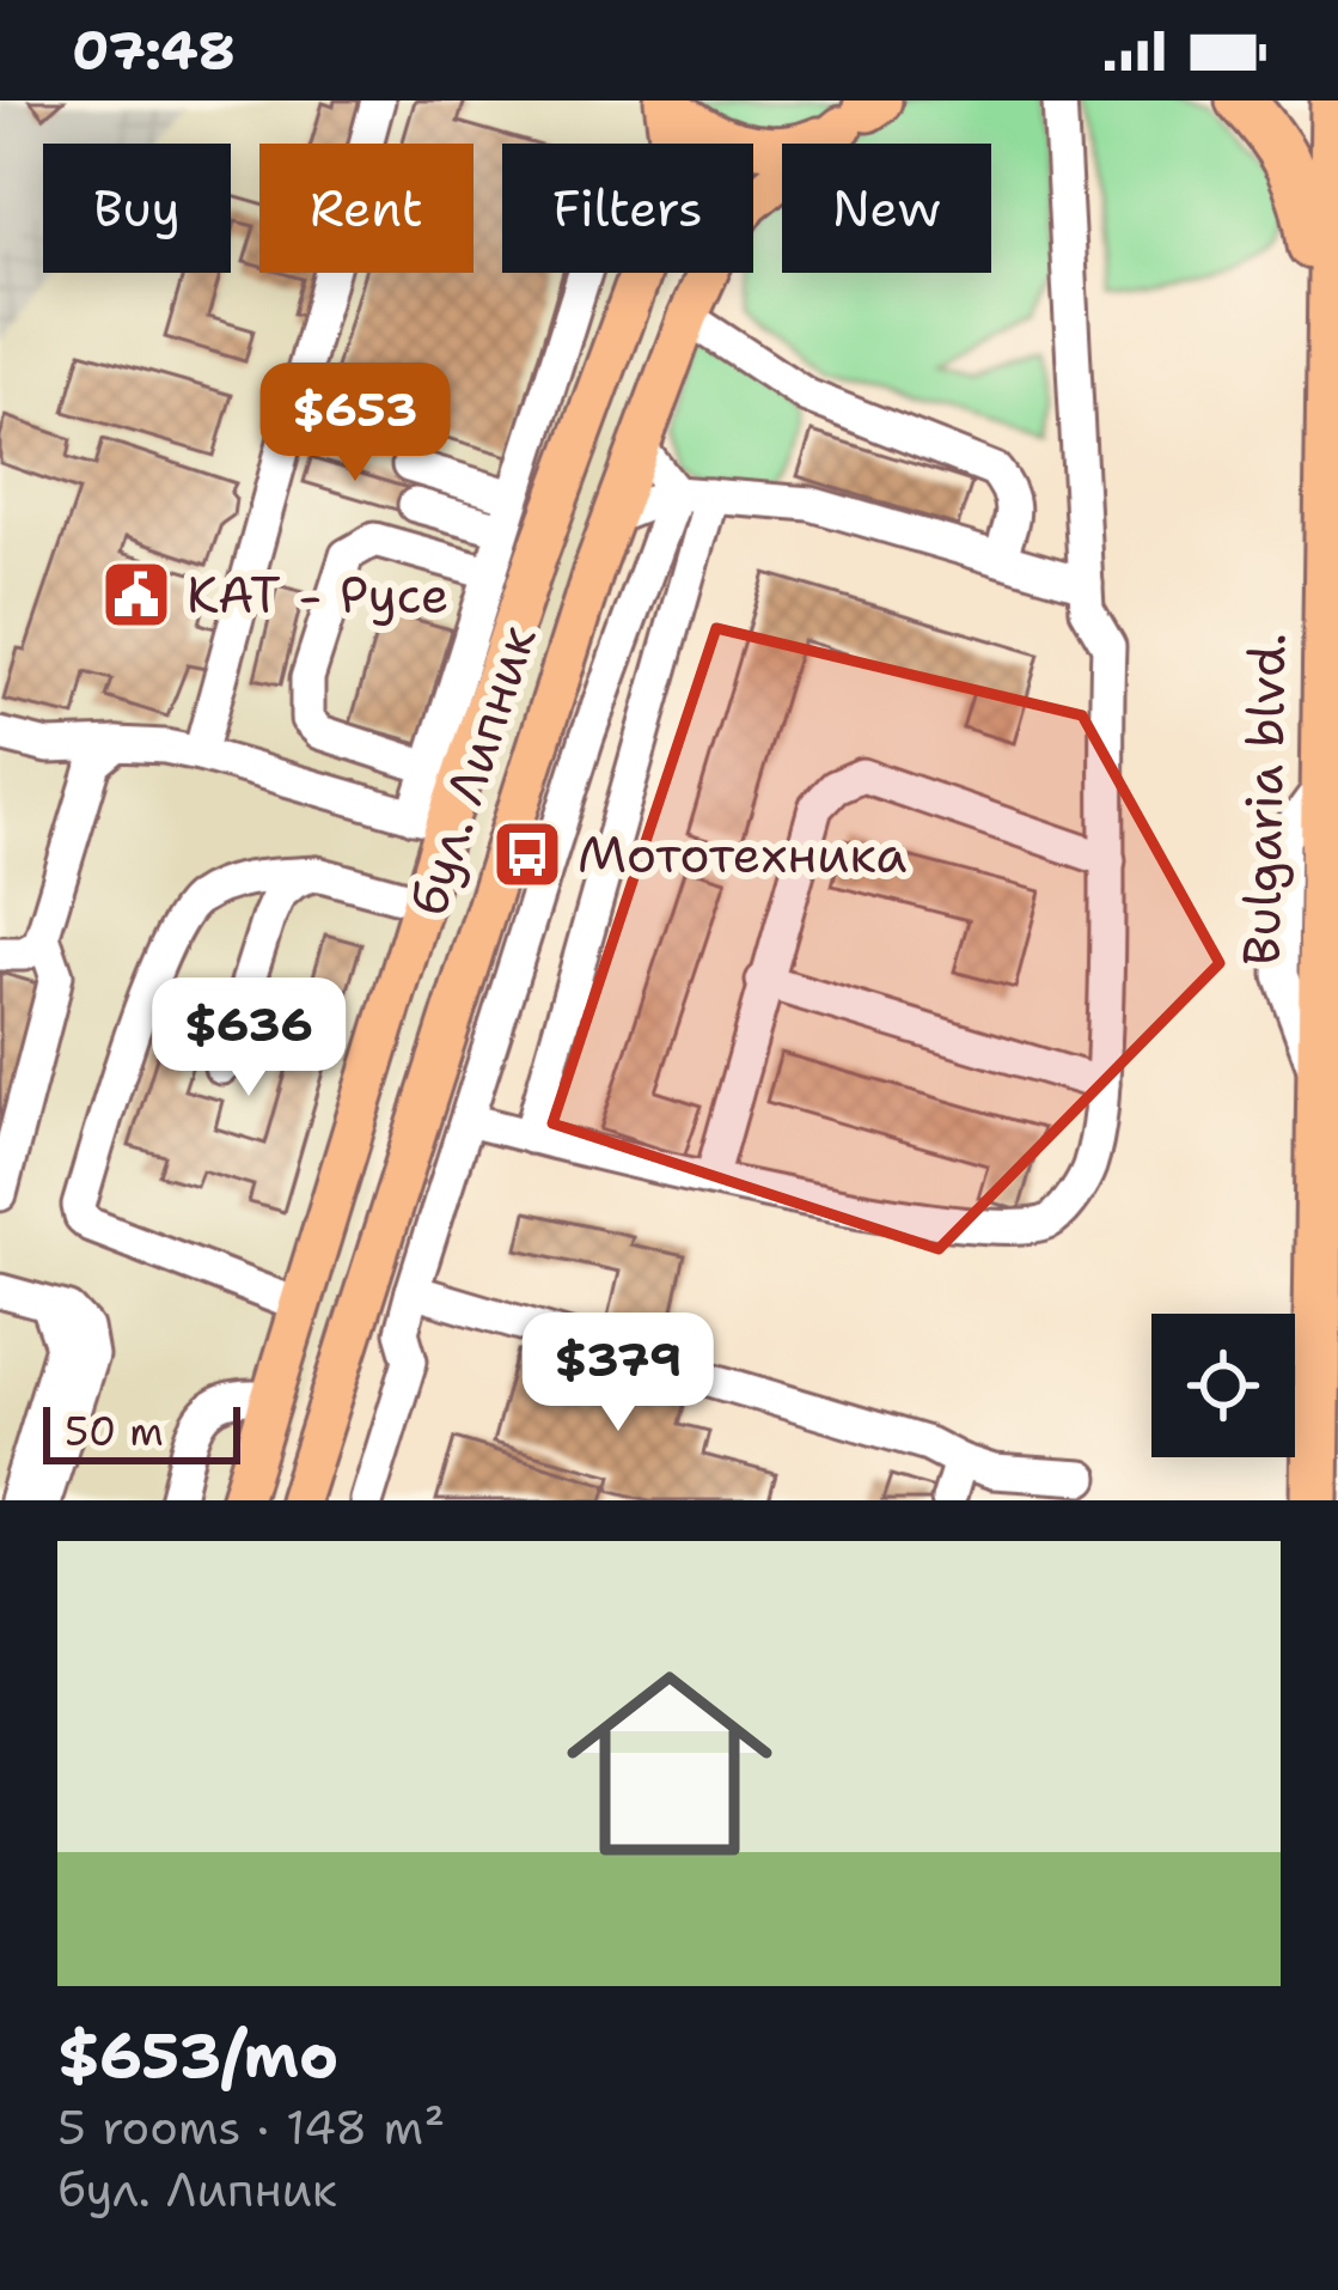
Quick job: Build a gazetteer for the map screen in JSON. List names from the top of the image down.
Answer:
{
  "streets": {
    "highway": ["Bulgaria blvd."],
    "main road": ["бул. Липник"]
  },
  "places": {
    "public building": ["КАТ - Русе"],
    "bus stop": ["Мототехника"]
  },
  "scale_bar": "50 m",
  "page": {
    "status": "07:48",
    "chip": [
      "Buy",
      "Rent",
      "Filters",
      "New"
    ],
    "price": ["$653", "$636", "$379"],
    "scale": "50 m",
    "list": [
      {
        "name": "$653/mo",
        "note": "5 rooms · 148 m² · бул. Липник"
      }
    ]
  }
}
